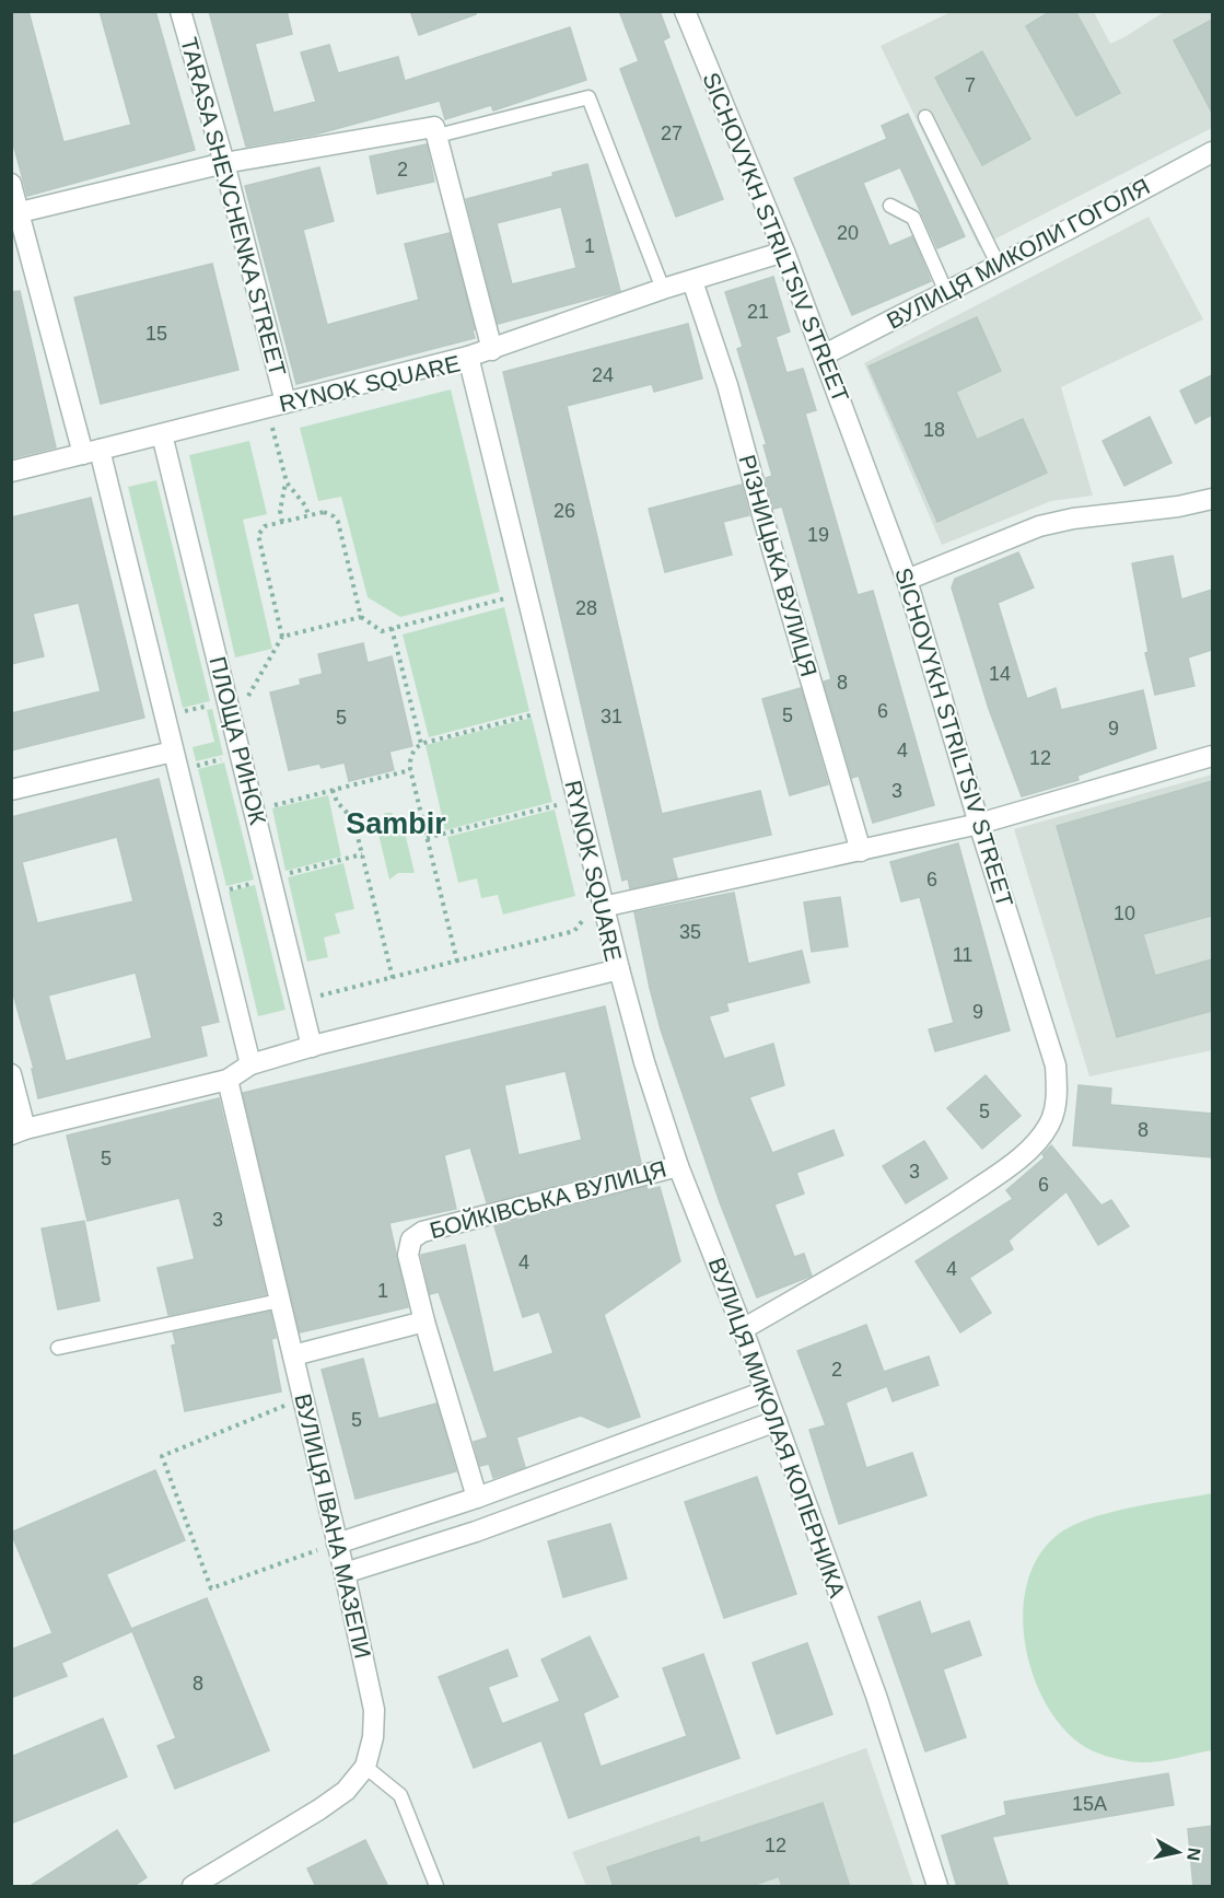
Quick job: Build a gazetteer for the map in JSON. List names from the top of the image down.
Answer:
{
  "streets": {
    "street": [
      "TARASA SHEVCHENKA STREET",
      "SICHOVYKH STRILTSIV STREET",
      "ВУЛИЦЯ МИКОЛИ ГОГОЛЯ",
      "RYNOK SQUARE",
      "РІЗНИЦЬКА ВУЛИЦЯ",
      "ПЛОЩА РИНОК",
      "БОЙКІВСЬКА ВУЛИЦЯ",
      "ВУЛИЦЯ МИКОЛАЯ КОПЕРНИКА",
      "ВУЛИЦЯ ІВАНА МАЗЕПИ"
    ]
  },
  "crossings": [
    ["TARASA SHEVCHENKA STREET", "RYNOK SQUARE"],
    ["SICHOVYKH STRILTSIV STREET", "ВУЛИЦЯ МИКОЛИ ГОГОЛЯ"],
    ["SICHOVYKH STRILTSIV STREET", "ВУЛИЦЯ МИКОЛАЯ КОПЕРНИКА"],
    ["RYNOK SQUARE", "ПЛОЩА РИНОК"],
    ["RYNOK SQUARE", "ВУЛИЦЯ МИКОЛАЯ КОПЕРНИКА"],
    ["RYNOK SQUARE", "ВУЛИЦЯ ІВАНА МАЗЕПИ"],
    ["БОЙКІВСЬКА ВУЛИЦЯ", "ВУЛИЦЯ МИКОЛАЯ КОПЕРНИКА"]
  ],
  "districts": ["Sambir"],
  "house_numbers": [
    "7",
    "27",
    "2",
    "20",
    "1",
    "21",
    "15",
    "24",
    "18",
    "26",
    "19",
    "28",
    "14",
    "8",
    "6",
    "5",
    "31",
    "5",
    "9",
    "4",
    "12",
    "3",
    "6",
    "10",
    "35",
    "11",
    "9",
    "5",
    "8",
    "5",
    "3",
    "6",
    "3",
    "4",
    "4",
    "1",
    "2",
    "5",
    "8",
    "15А",
    "12"
  ],
  "north": "right"
}
